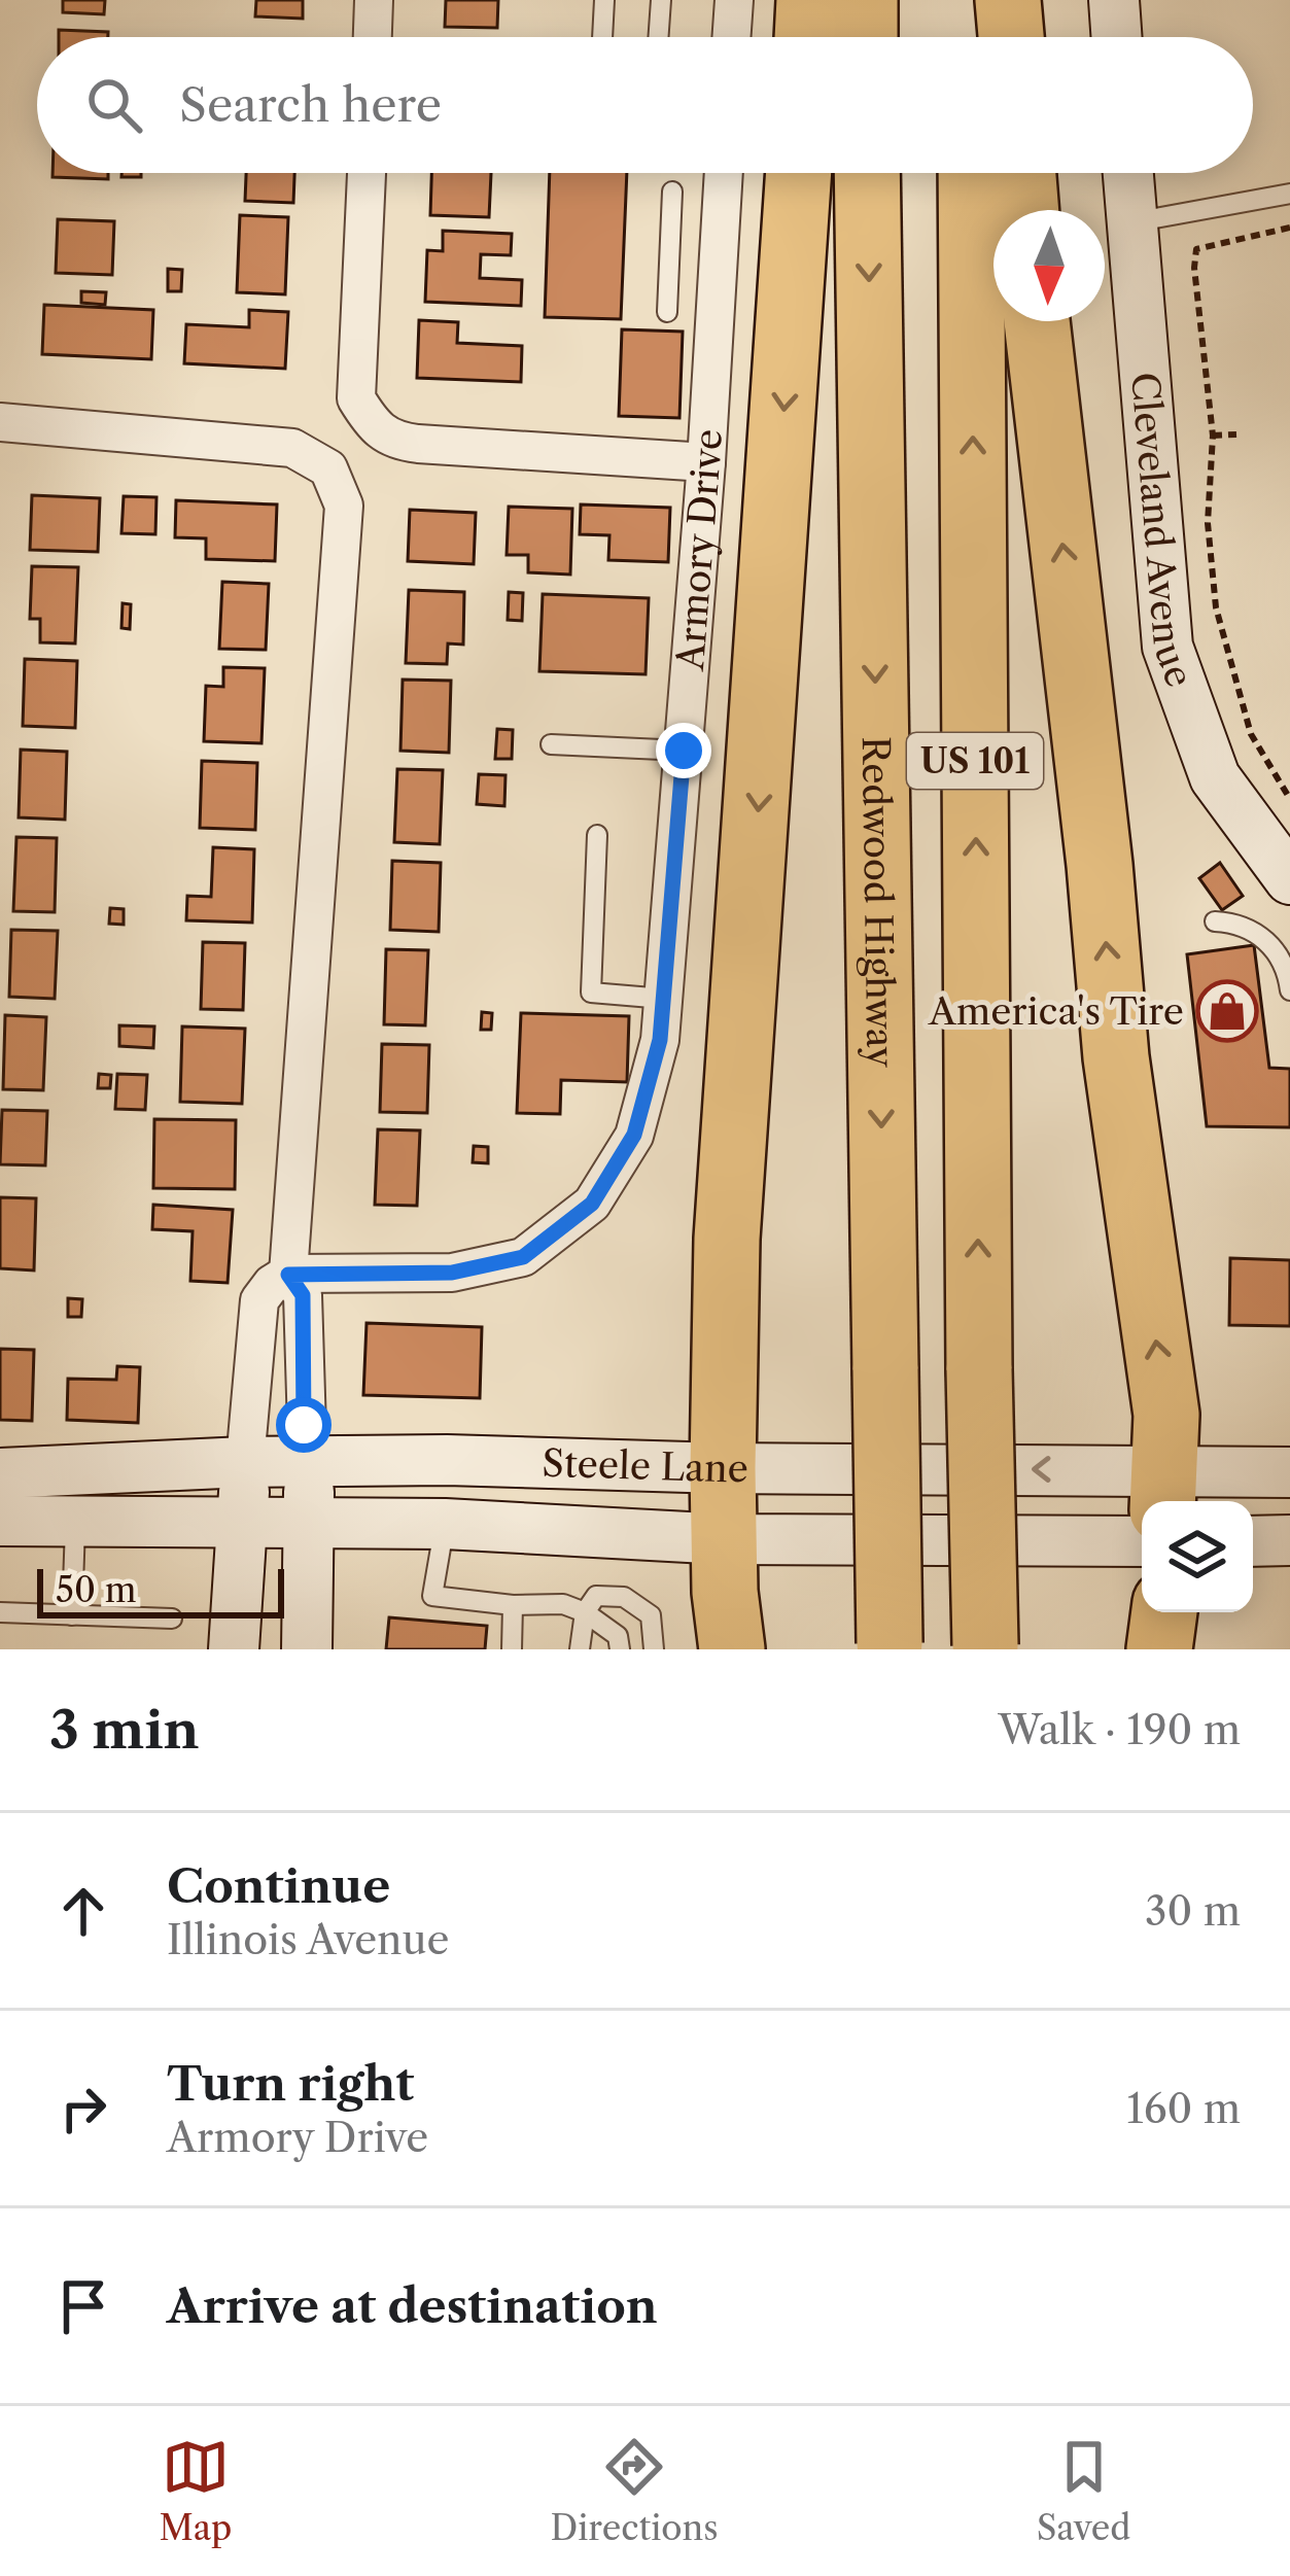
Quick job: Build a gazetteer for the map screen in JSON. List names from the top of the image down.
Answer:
{
  "streets": {
    "highway": ["US 101", "Redwood Highway"],
    "main road": ["Cleveland Avenue", "Steele Lane"],
    "street": ["Armory Drive"]
  },
  "places": {
    "shop": ["America's Tire"]
  },
  "scale_bar": "50 m",
  "north": "bottom",
  "page": {
    "search": "Search here",
    "scale": "50 m",
    "heading": ["3 min", "Walk · 190 m"],
    "list": [
      ["Continue", "Illinois Avenue", "30 m"],
      ["Turn right", "Armory Drive", "160 m"],
      "Arrive at destination"
    ],
    "nav": ["Map", "Directions", "Saved"]
  }
}
